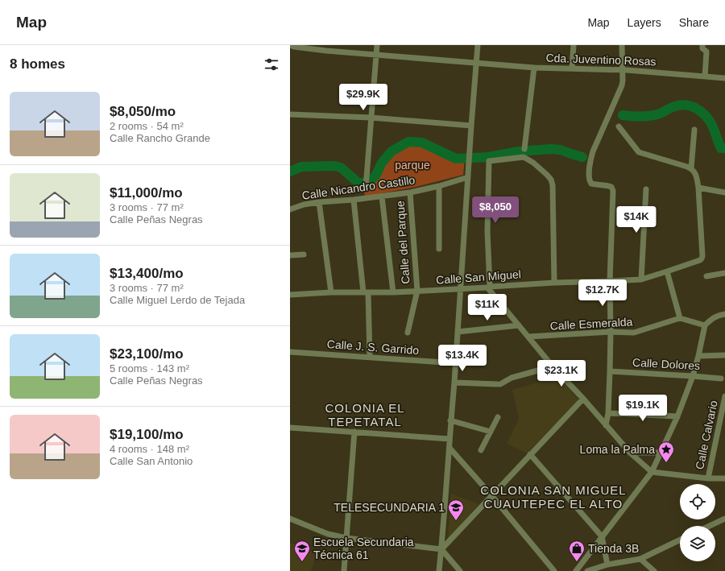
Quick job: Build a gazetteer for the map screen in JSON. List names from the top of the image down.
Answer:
{
  "streets": {
    "street": [
      "Cda. Juventino Rosas",
      "Calle Nicandro Castillo",
      "Calle del Parque",
      "Calle San Miguel",
      "Calle Esmeralda",
      "Calle J. S. Garrido",
      "Calle Dolores",
      "Calle Calvario"
    ]
  },
  "crossings": [
    ["Calle Nicandro Castillo", "Calle del Parque"],
    ["Calle del Parque", "Calle San Miguel"]
  ],
  "districts": ["COLONIA EL TEPETATAL", "COLONIA SAN MIGUEL CUAUTEPEC EL ALTO"],
  "parks": ["parque"],
  "places": {
    "place": ["Loma la Palma"],
    "school or university": ["TELESECUNDARIA 1", "Escuela Secundaria Técnica 61"],
    "shop": ["Tienda 3B"]
  },
  "page": {
    "header": "Map",
    "nav": ["Map", "Layers", "Share"],
    "heading": "8 homes",
    "list": [
      {
        "name": "$8,050/mo",
        "note": "2 rooms · 54 m² · Calle Rancho Grande"
      },
      {
        "name": "$11,000/mo",
        "note": "3 rooms · 77 m² · Calle Peñas Negras"
      },
      {
        "name": "$13,400/mo",
        "note": "3 rooms · 77 m² · Calle Miguel Lerdo de Tejada"
      },
      {
        "name": "$23,100/mo",
        "note": "5 rooms · 143 m² · Calle Peñas Negras"
      },
      {
        "name": "$19,100/mo",
        "note": "4 rooms · 148 m² · Calle San Antonio"
      }
    ],
    "price": [
      "$29.9K",
      "$8,050",
      "$14K",
      "$12.7K",
      "$11K",
      "$13.4K",
      "$23.1K",
      "$19.1K"
    ]
  }
}
